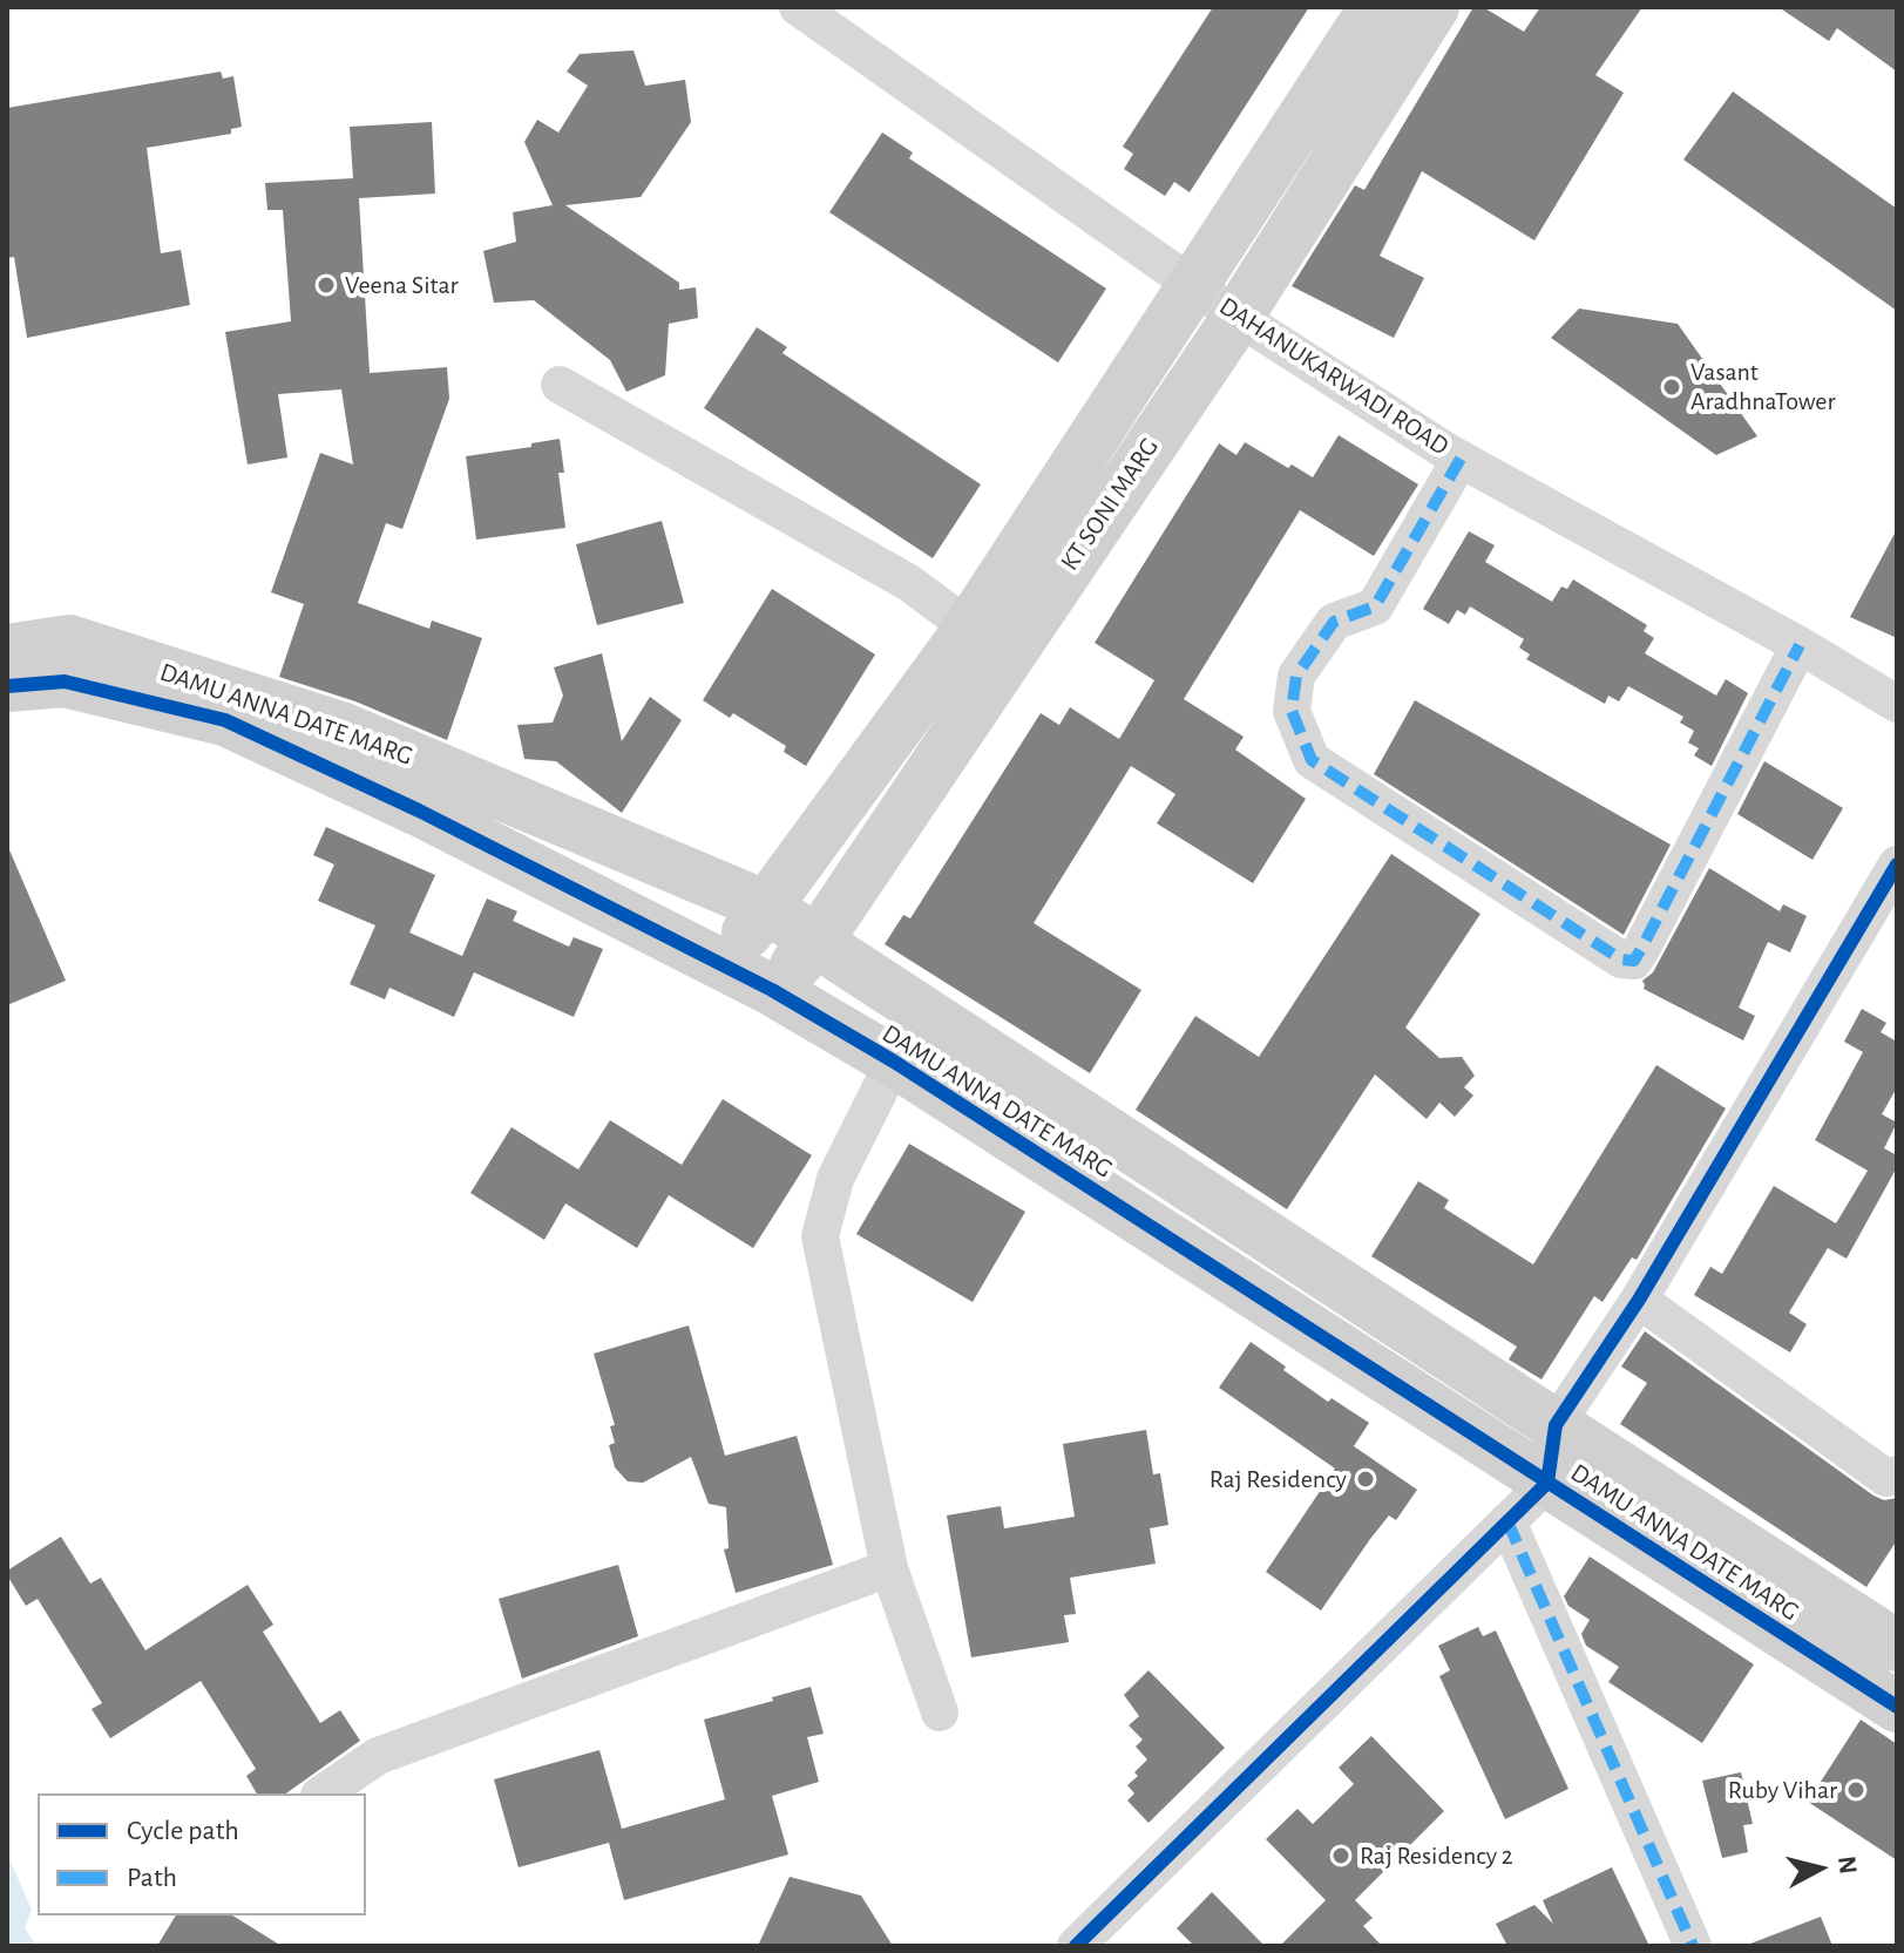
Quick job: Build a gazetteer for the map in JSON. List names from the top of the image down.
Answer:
{
  "streets": {
    "street": ["DAHANUKARWADI ROAD", "KT SONI MARG", "DAMU ANNA DATE MARG"]
  },
  "crossings": [
    ["DAHANUKARWADI ROAD", "KT SONI MARG"],
    ["KT SONI MARG", "DAMU ANNA DATE MARG"]
  ],
  "places": [
    "Veena Sitar",
    "Vasant AradhnaTower",
    "Raj Residency",
    "Ruby Vihar",
    "Raj Residency 2"
  ],
  "legend": ["Cycle path", "Path"],
  "north": "right"
}
